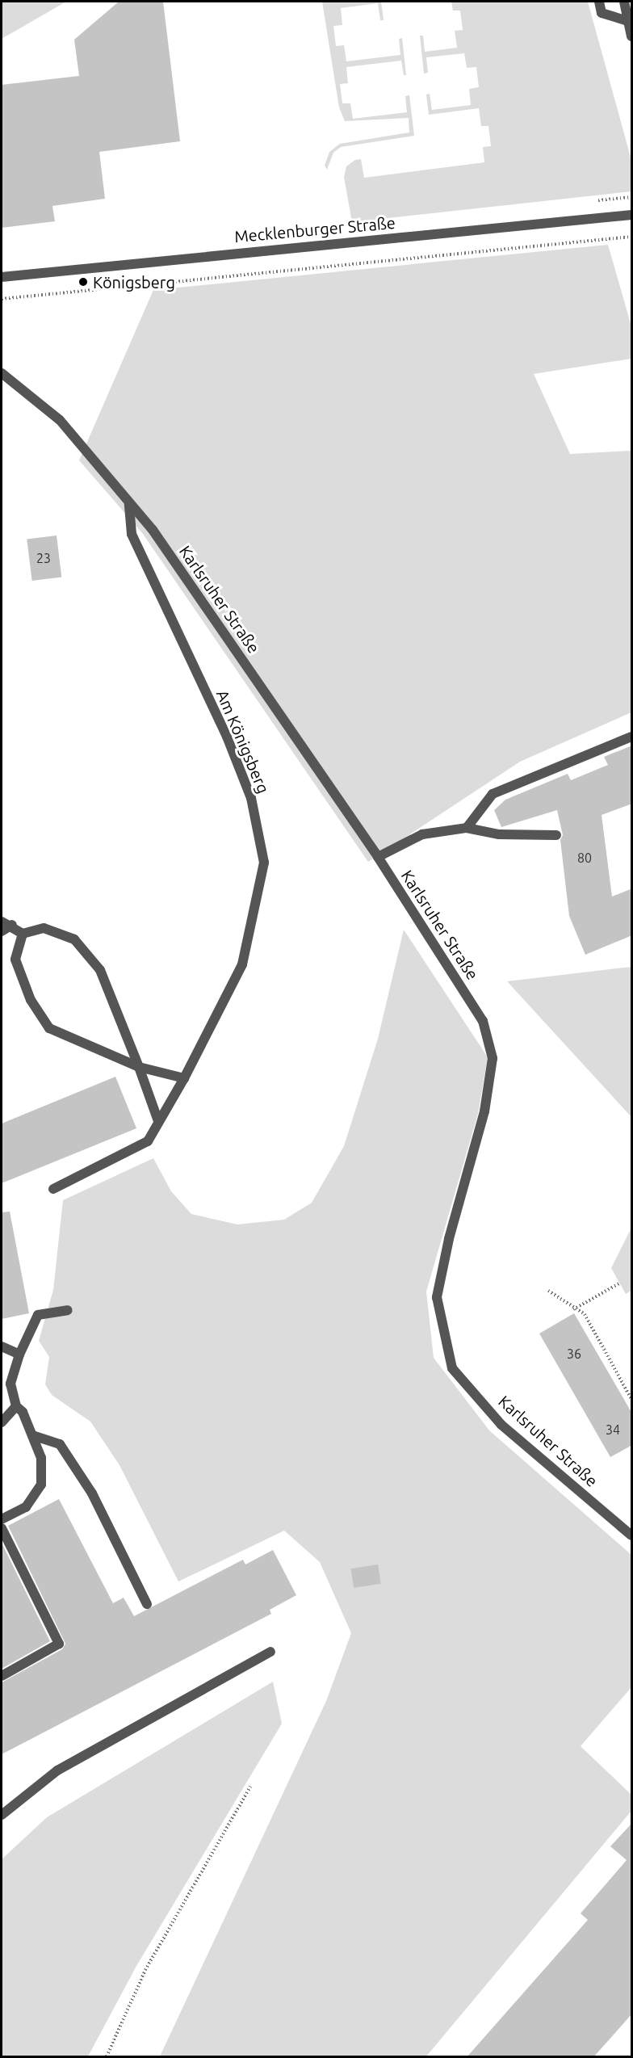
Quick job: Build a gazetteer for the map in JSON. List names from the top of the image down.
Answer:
{
  "streets": {
    "street": ["Mecklenburger Straße", "Karlsruher Straße", "Am Königsberg"]
  },
  "crossings": [
    ["Karlsruher Straße", "Am Königsberg"]
  ],
  "places": ["Königsberg"],
  "house_numbers": [
    "23",
    "80",
    "36",
    "34"
  ]
}
